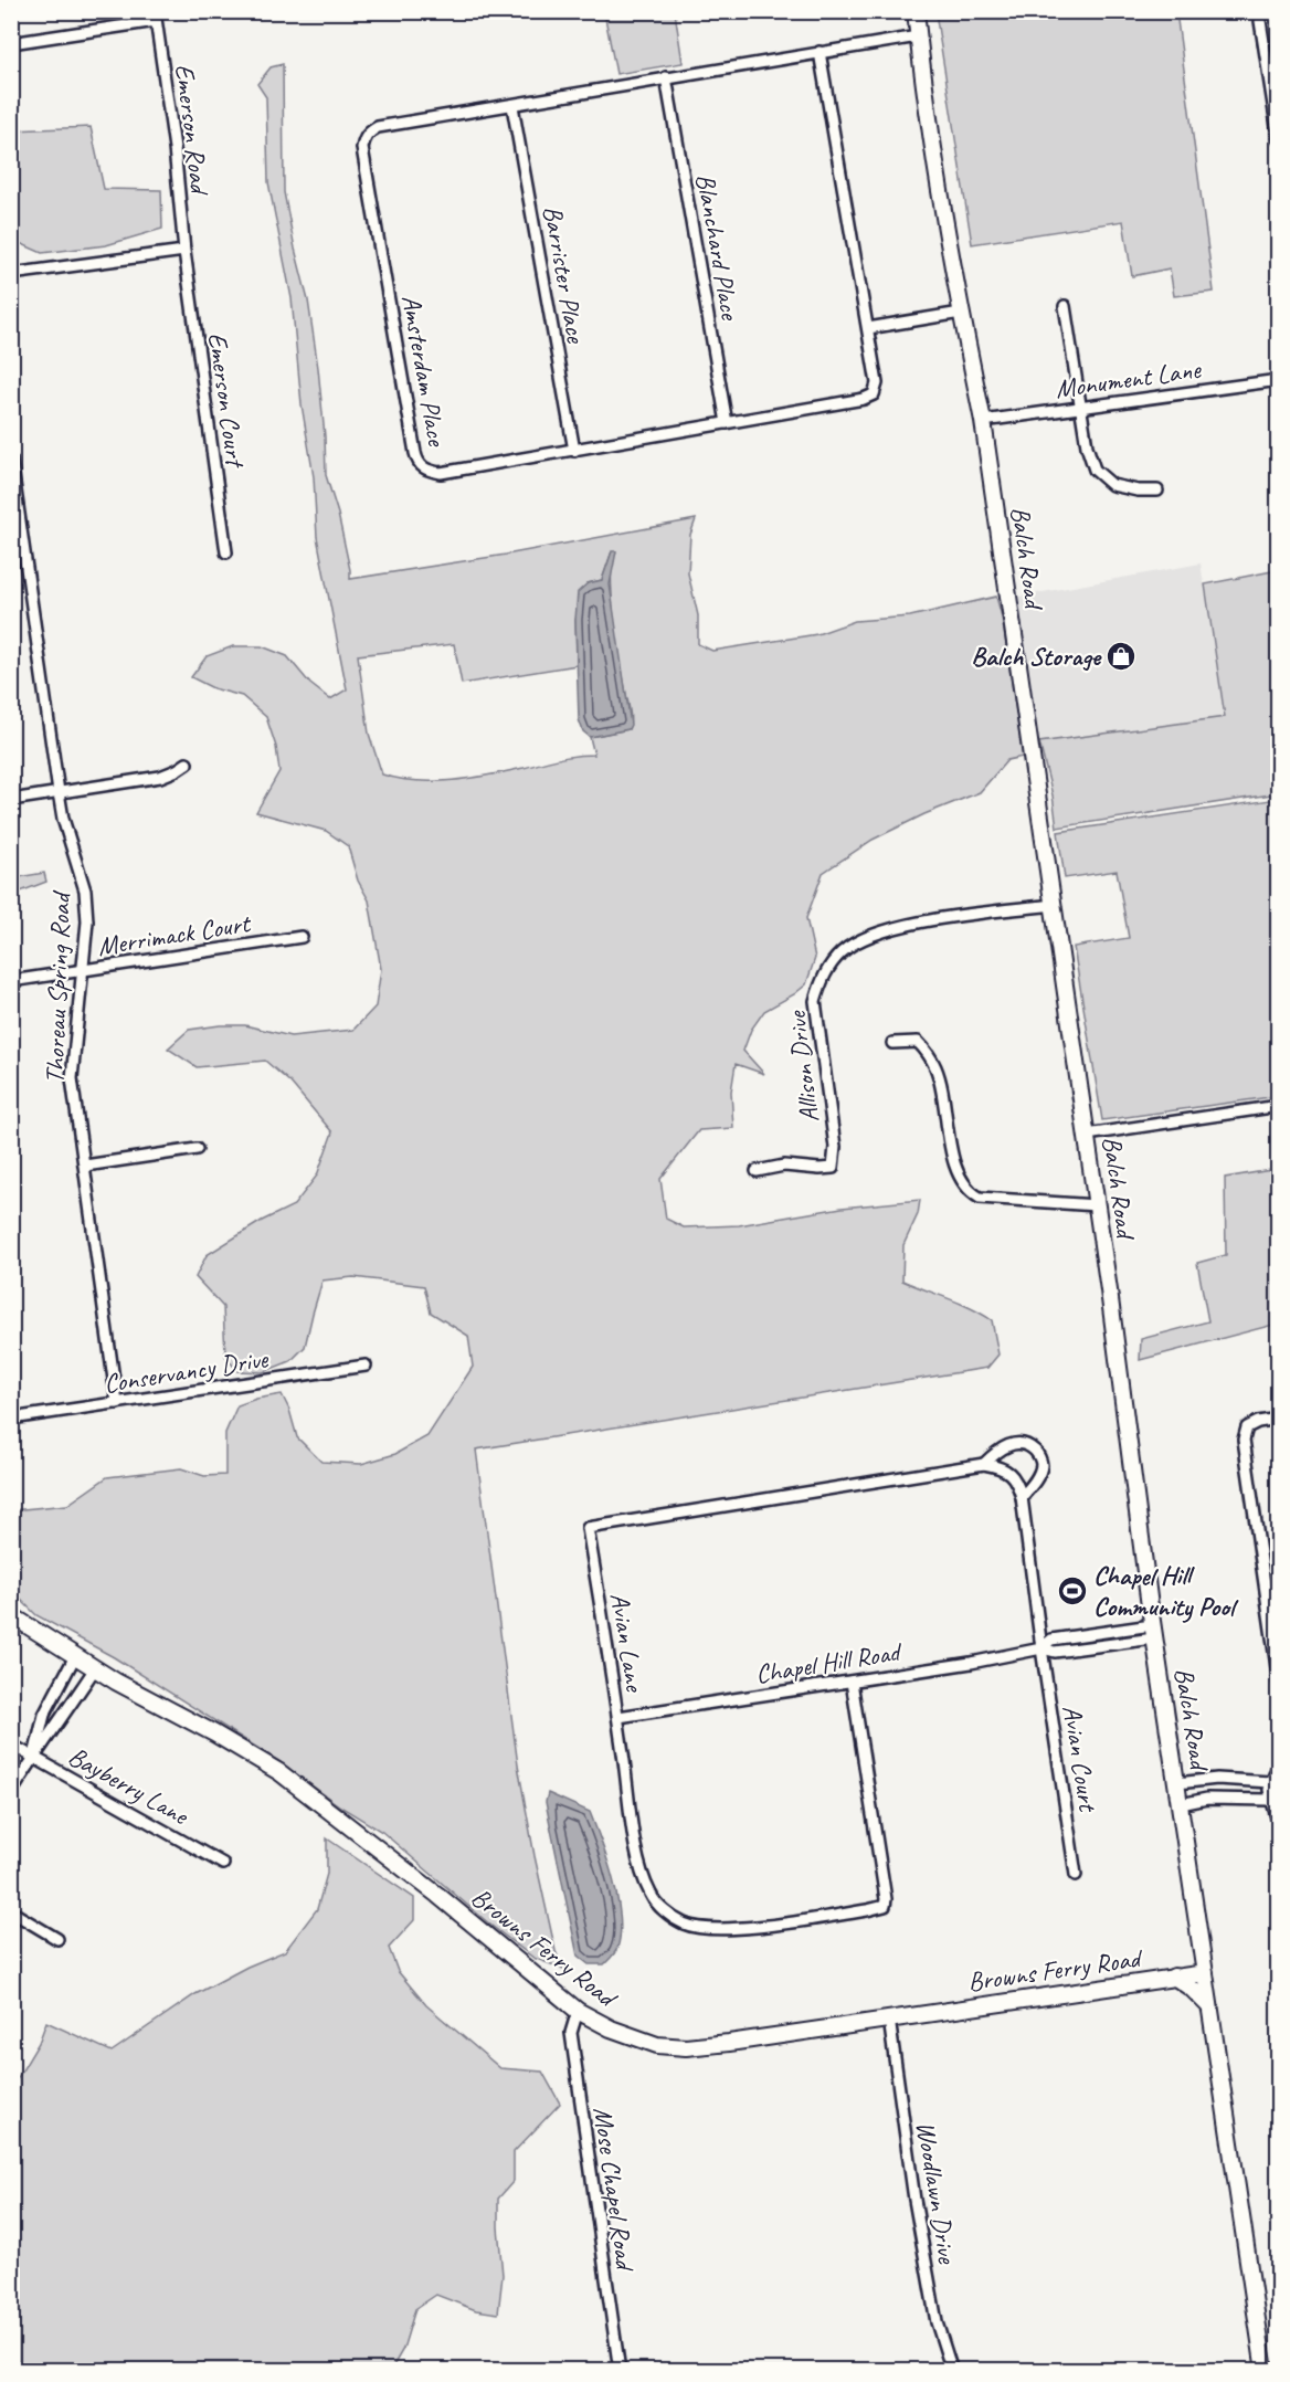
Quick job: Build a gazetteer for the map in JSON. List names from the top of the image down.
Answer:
{
  "streets": {
    "street": [
      "Emerson Road",
      "Blanchard Place",
      "Barrister Place",
      "Amsterdam Place",
      "Monument Lane",
      "Emerson Court",
      "Balch Road",
      "Merrimack Court",
      "Thoreau Spring Road",
      "Allison Drive",
      "Conservancy Drive",
      "Avian Lane",
      "Chapel Hill Road",
      "Avian Court",
      "Bayberry Lane",
      "Browns Ferry Road",
      "Mose Chapel Road",
      "Woodlawn Drive"
    ]
  },
  "crossings": [
    ["Emerson Road", "Emerson Court"],
    ["Blanchard Place", "Amsterdam Place"],
    ["Barrister Place", "Amsterdam Place"],
    ["Amsterdam Place", "Balch Road"],
    ["Monument Lane", "Balch Road"],
    ["Balch Road", "Allison Drive"],
    ["Balch Road", "Chapel Hill Road"],
    ["Balch Road", "Browns Ferry Road"],
    ["Merrimack Court", "Thoreau Spring Road"],
    ["Thoreau Spring Road", "Conservancy Drive"],
    ["Avian Lane", "Chapel Hill Road"],
    ["Chapel Hill Road", "Avian Court"],
    ["Browns Ferry Road", "Mose Chapel Road"],
    ["Browns Ferry Road", "Woodlawn Drive"]
  ],
  "places": {
    "shop": ["Balch Storage"],
    "sports": ["Chapel Hill Community Pool"]
  }
}
